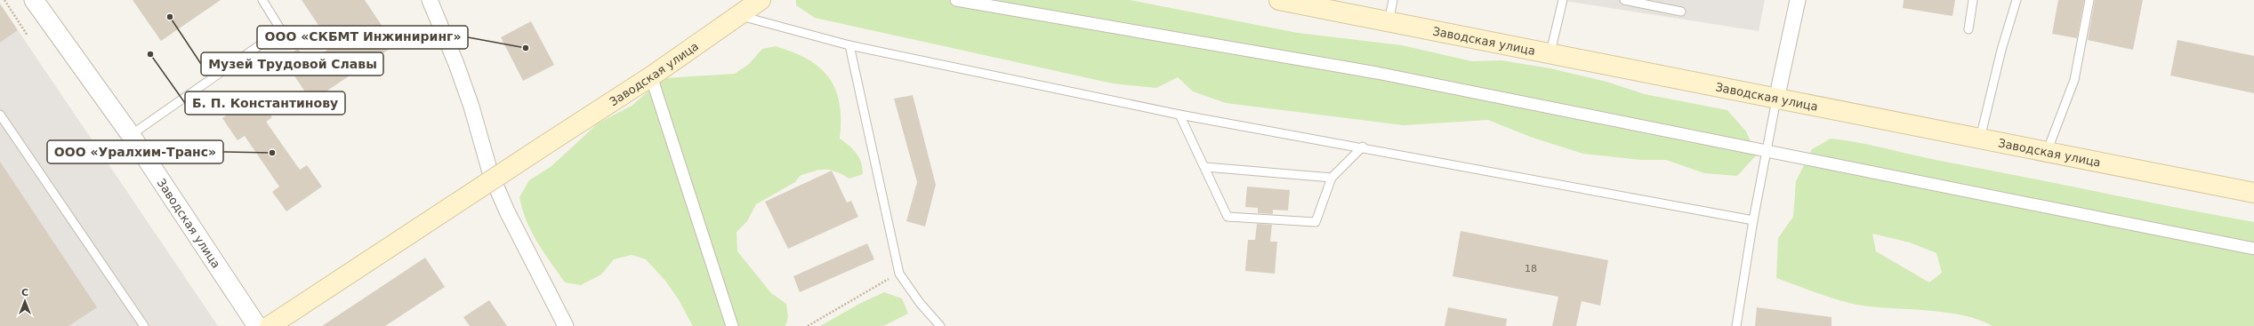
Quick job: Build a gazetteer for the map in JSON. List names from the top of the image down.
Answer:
{
  "streets": {
    "main road": ["Заводская улица"]
  },
  "places": [
    "Музей Трудовой Славы",
    "ООО «СКБМТ Инжиниринг»",
    "Б. П. Константинову",
    "ООО «Уралхим-Транс»"
  ],
  "house_numbers": ["18"],
  "north": "top"
}
